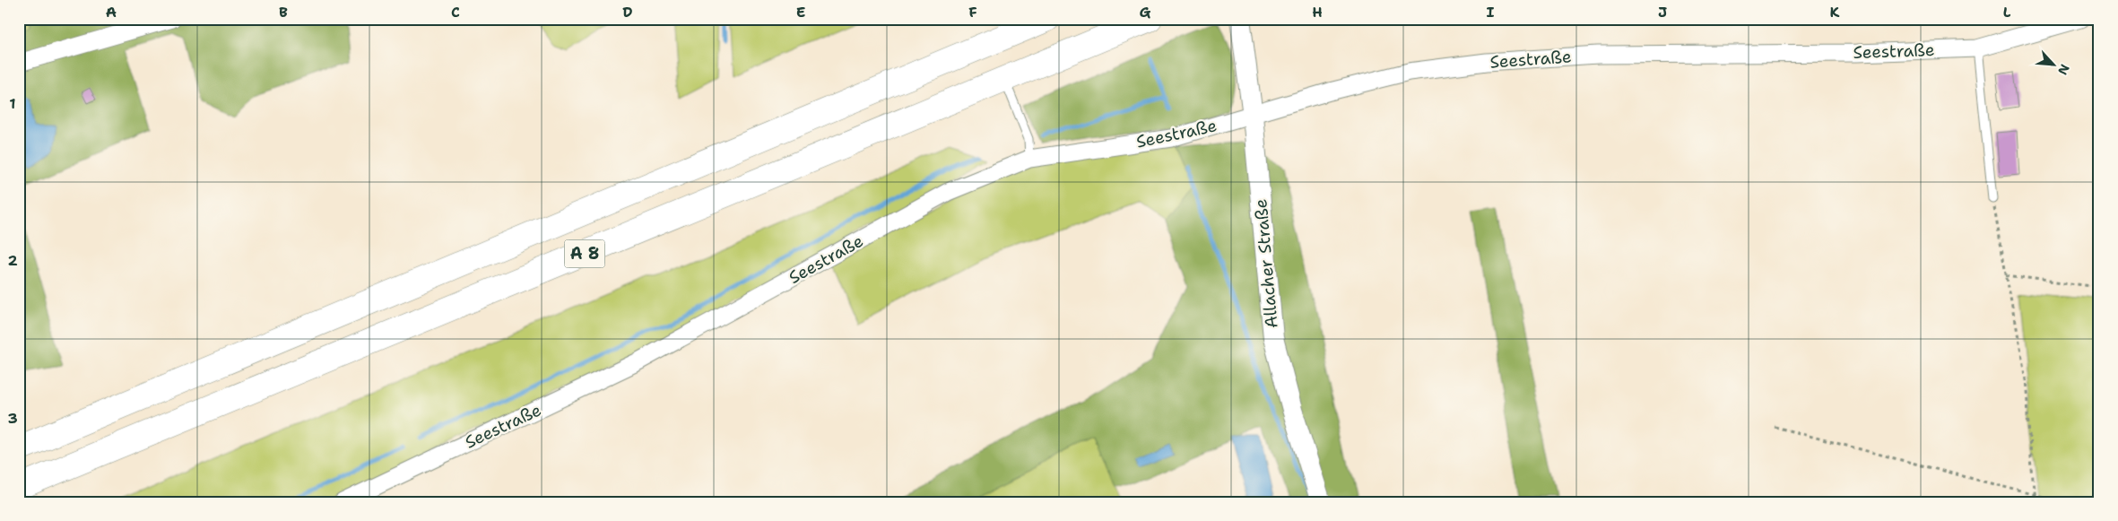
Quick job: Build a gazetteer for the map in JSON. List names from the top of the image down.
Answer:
{
  "streets": {
    "highway": ["A 8"],
    "street": ["Seestraße", "Allacher Straße"]
  },
  "crossings": [
    ["Seestraße", "Allacher Straße"]
  ],
  "north": "bottom right",
  "grid": {
    "columns": [
      "A",
      "B",
      "C",
      "D",
      "E",
      "F",
      "G",
      "H",
      "I",
      "J",
      "K",
      "L"
    ],
    "rows": ["1", "2", "3"]
  }
}
